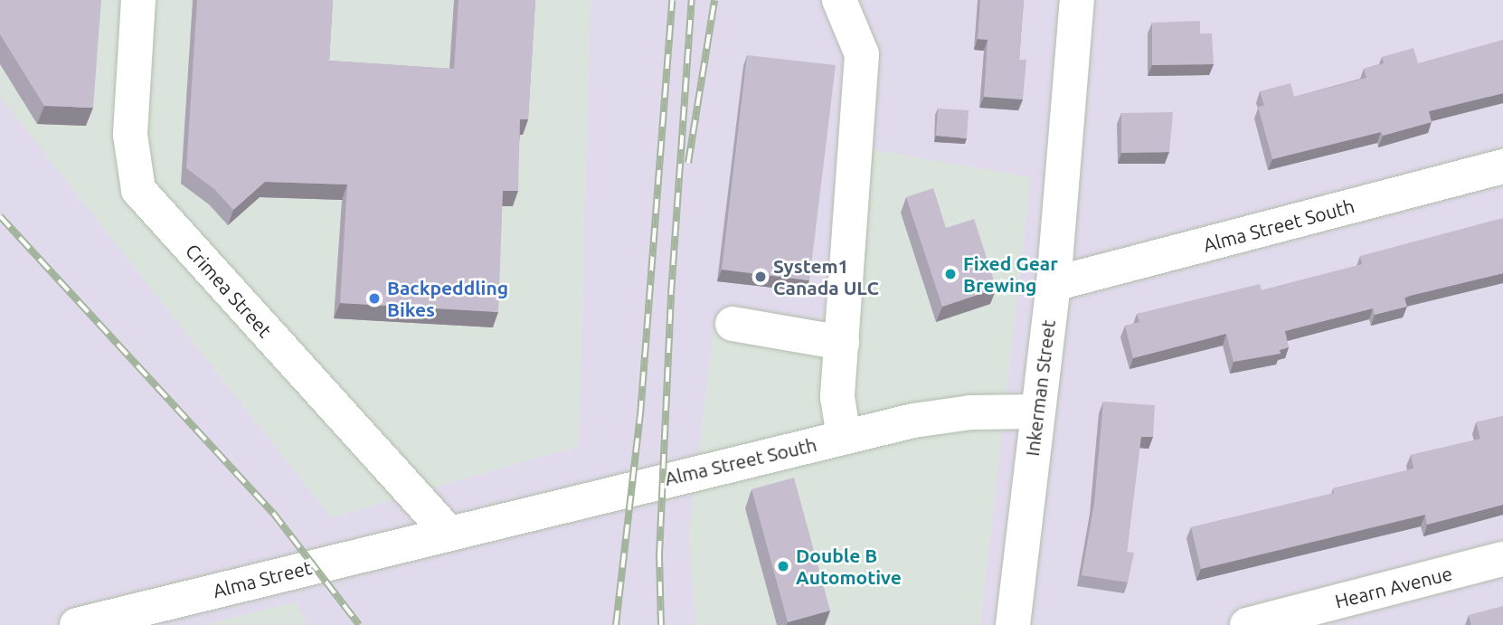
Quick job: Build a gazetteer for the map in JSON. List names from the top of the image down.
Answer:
{
  "streets": {
    "street": [
      "Alma Street South",
      "Crimea Street",
      "Inkerman Street",
      "Alma Street",
      "Hearn Avenue"
    ]
  },
  "crossings": [
    ["Alma Street South", "Crimea Street"],
    ["Alma Street South", "Inkerman Street"],
    ["Alma Street South", "Alma Street"],
    ["Crimea Street", "Alma Street"]
  ],
  "places": [
    "Fixed Gear Brewing",
    "System1 Canada ULC",
    "Backpeddling Bikes",
    "Double B Automotive"
  ]
}
